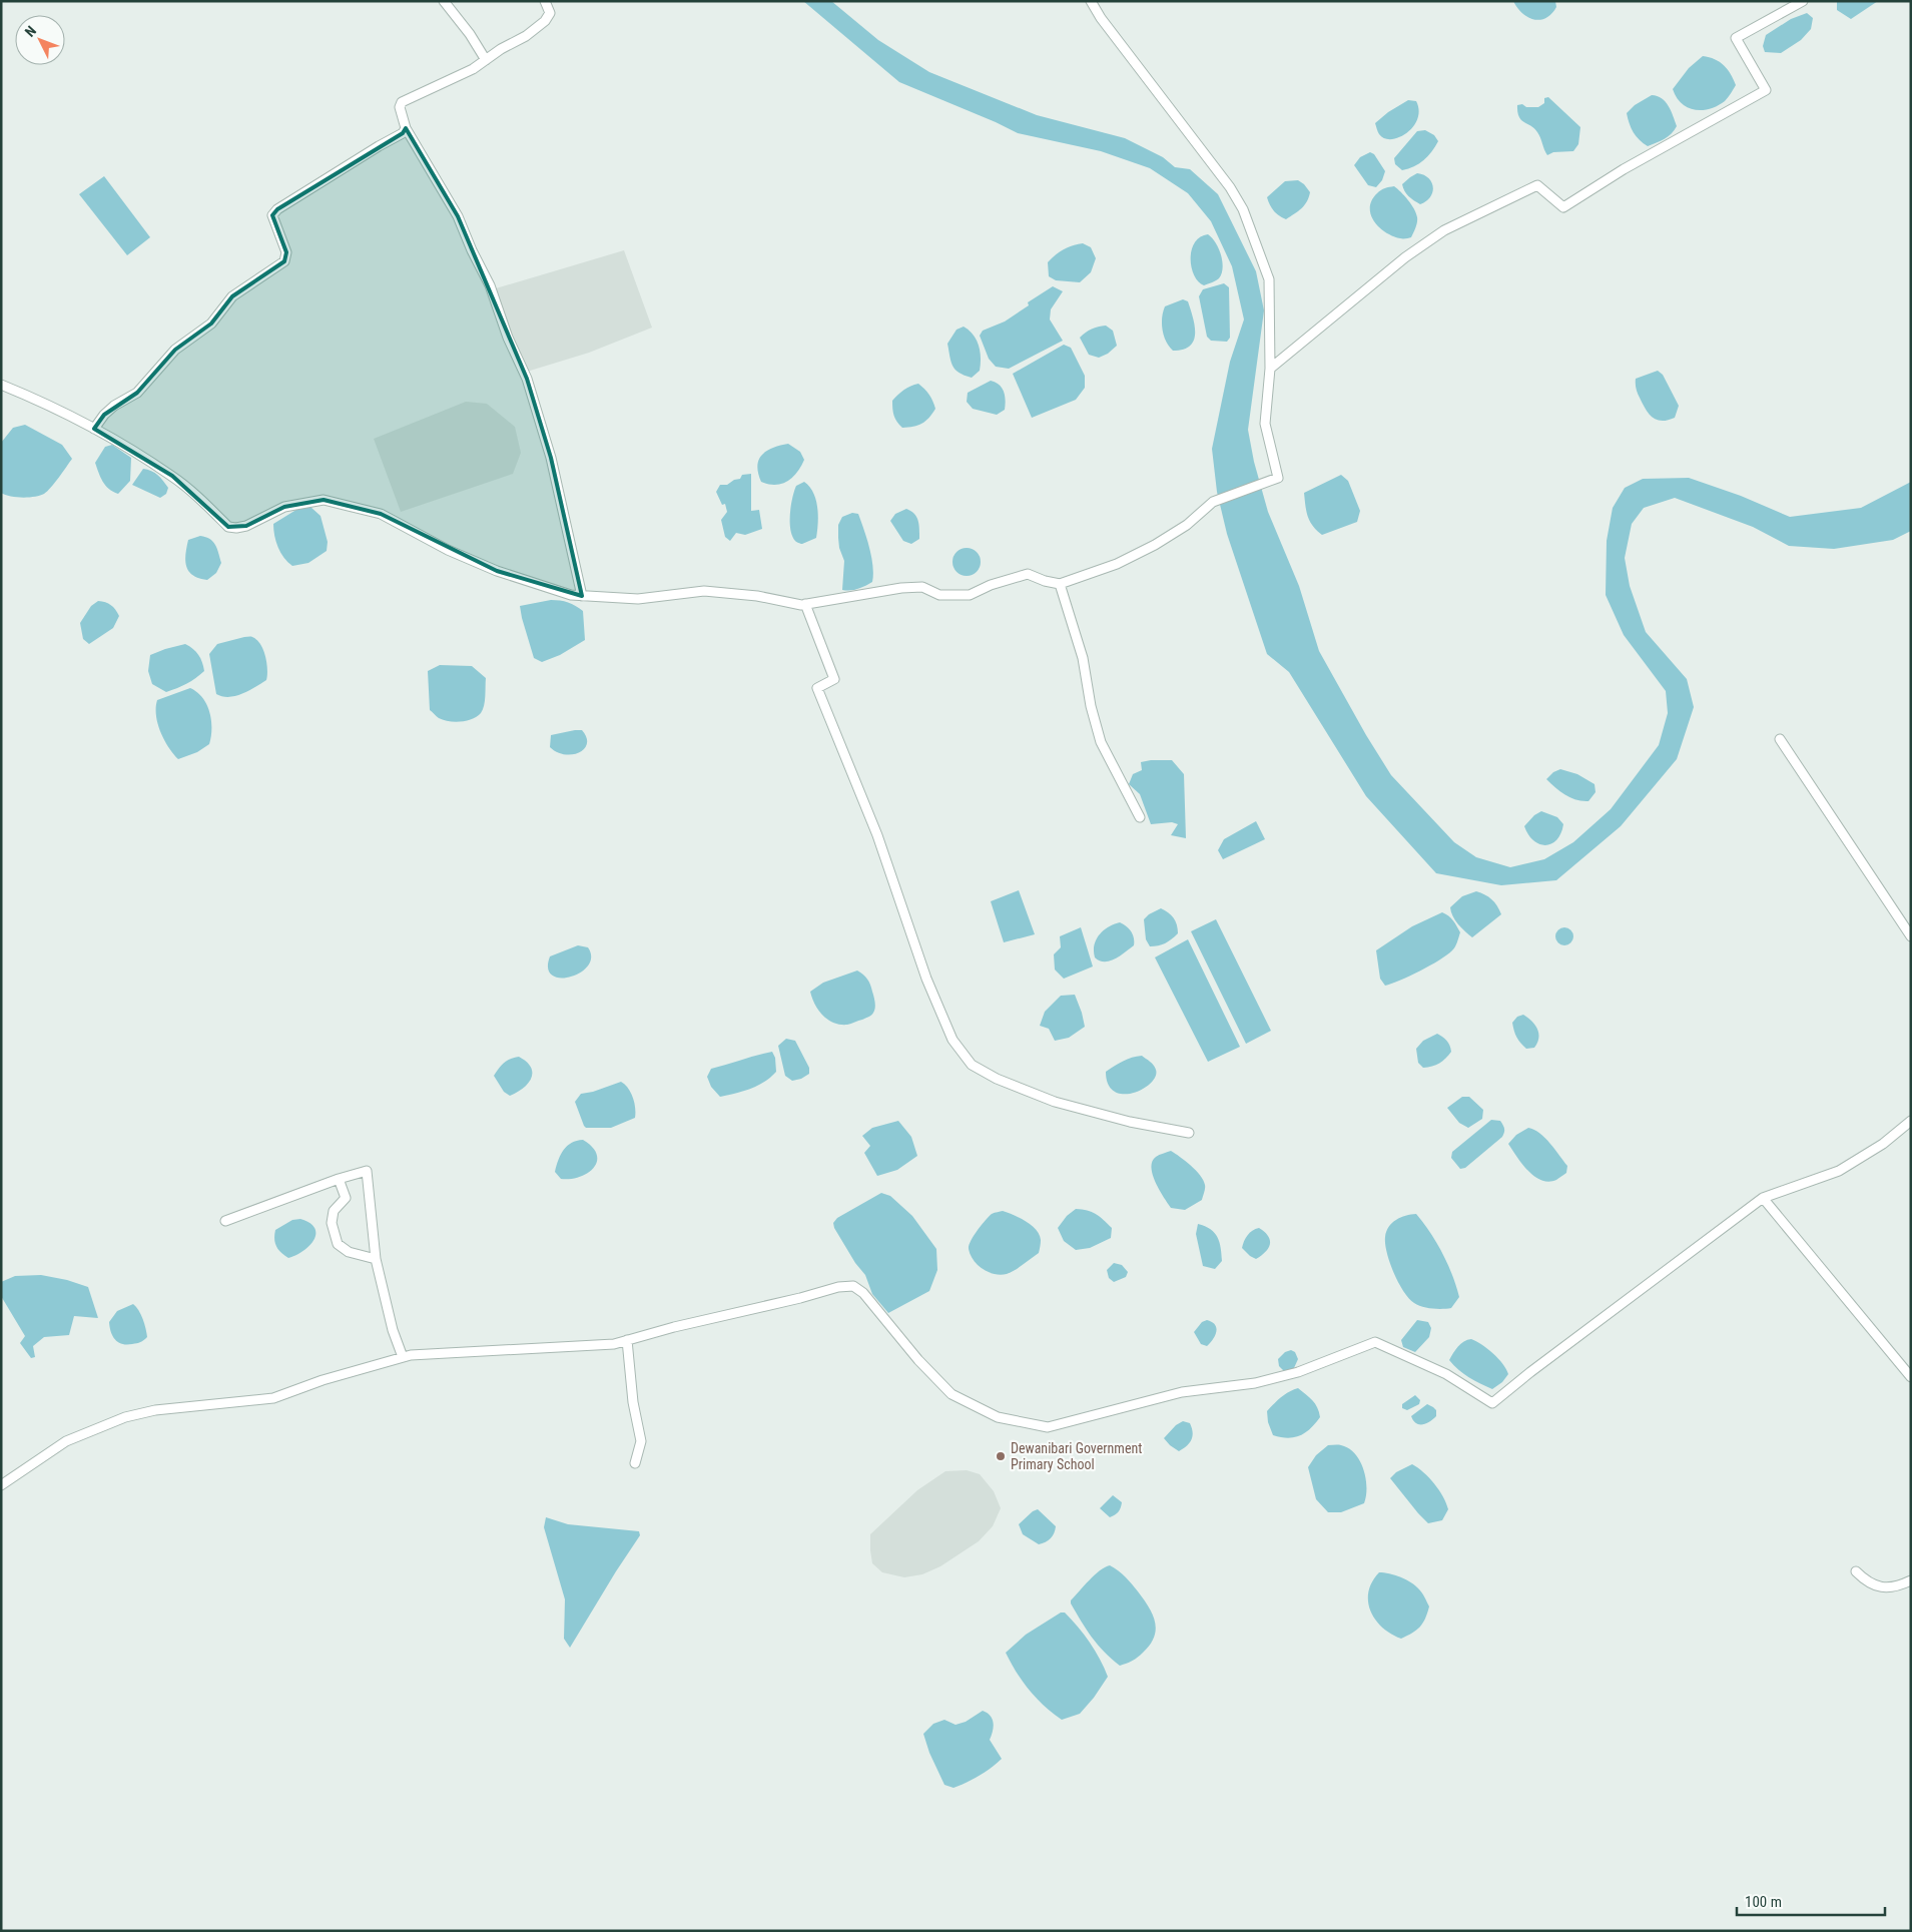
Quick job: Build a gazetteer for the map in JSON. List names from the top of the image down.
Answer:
{
  "places": ["Dewanibari Government Primary School"],
  "scale_bar": "100 m",
  "north": "top left"
}
